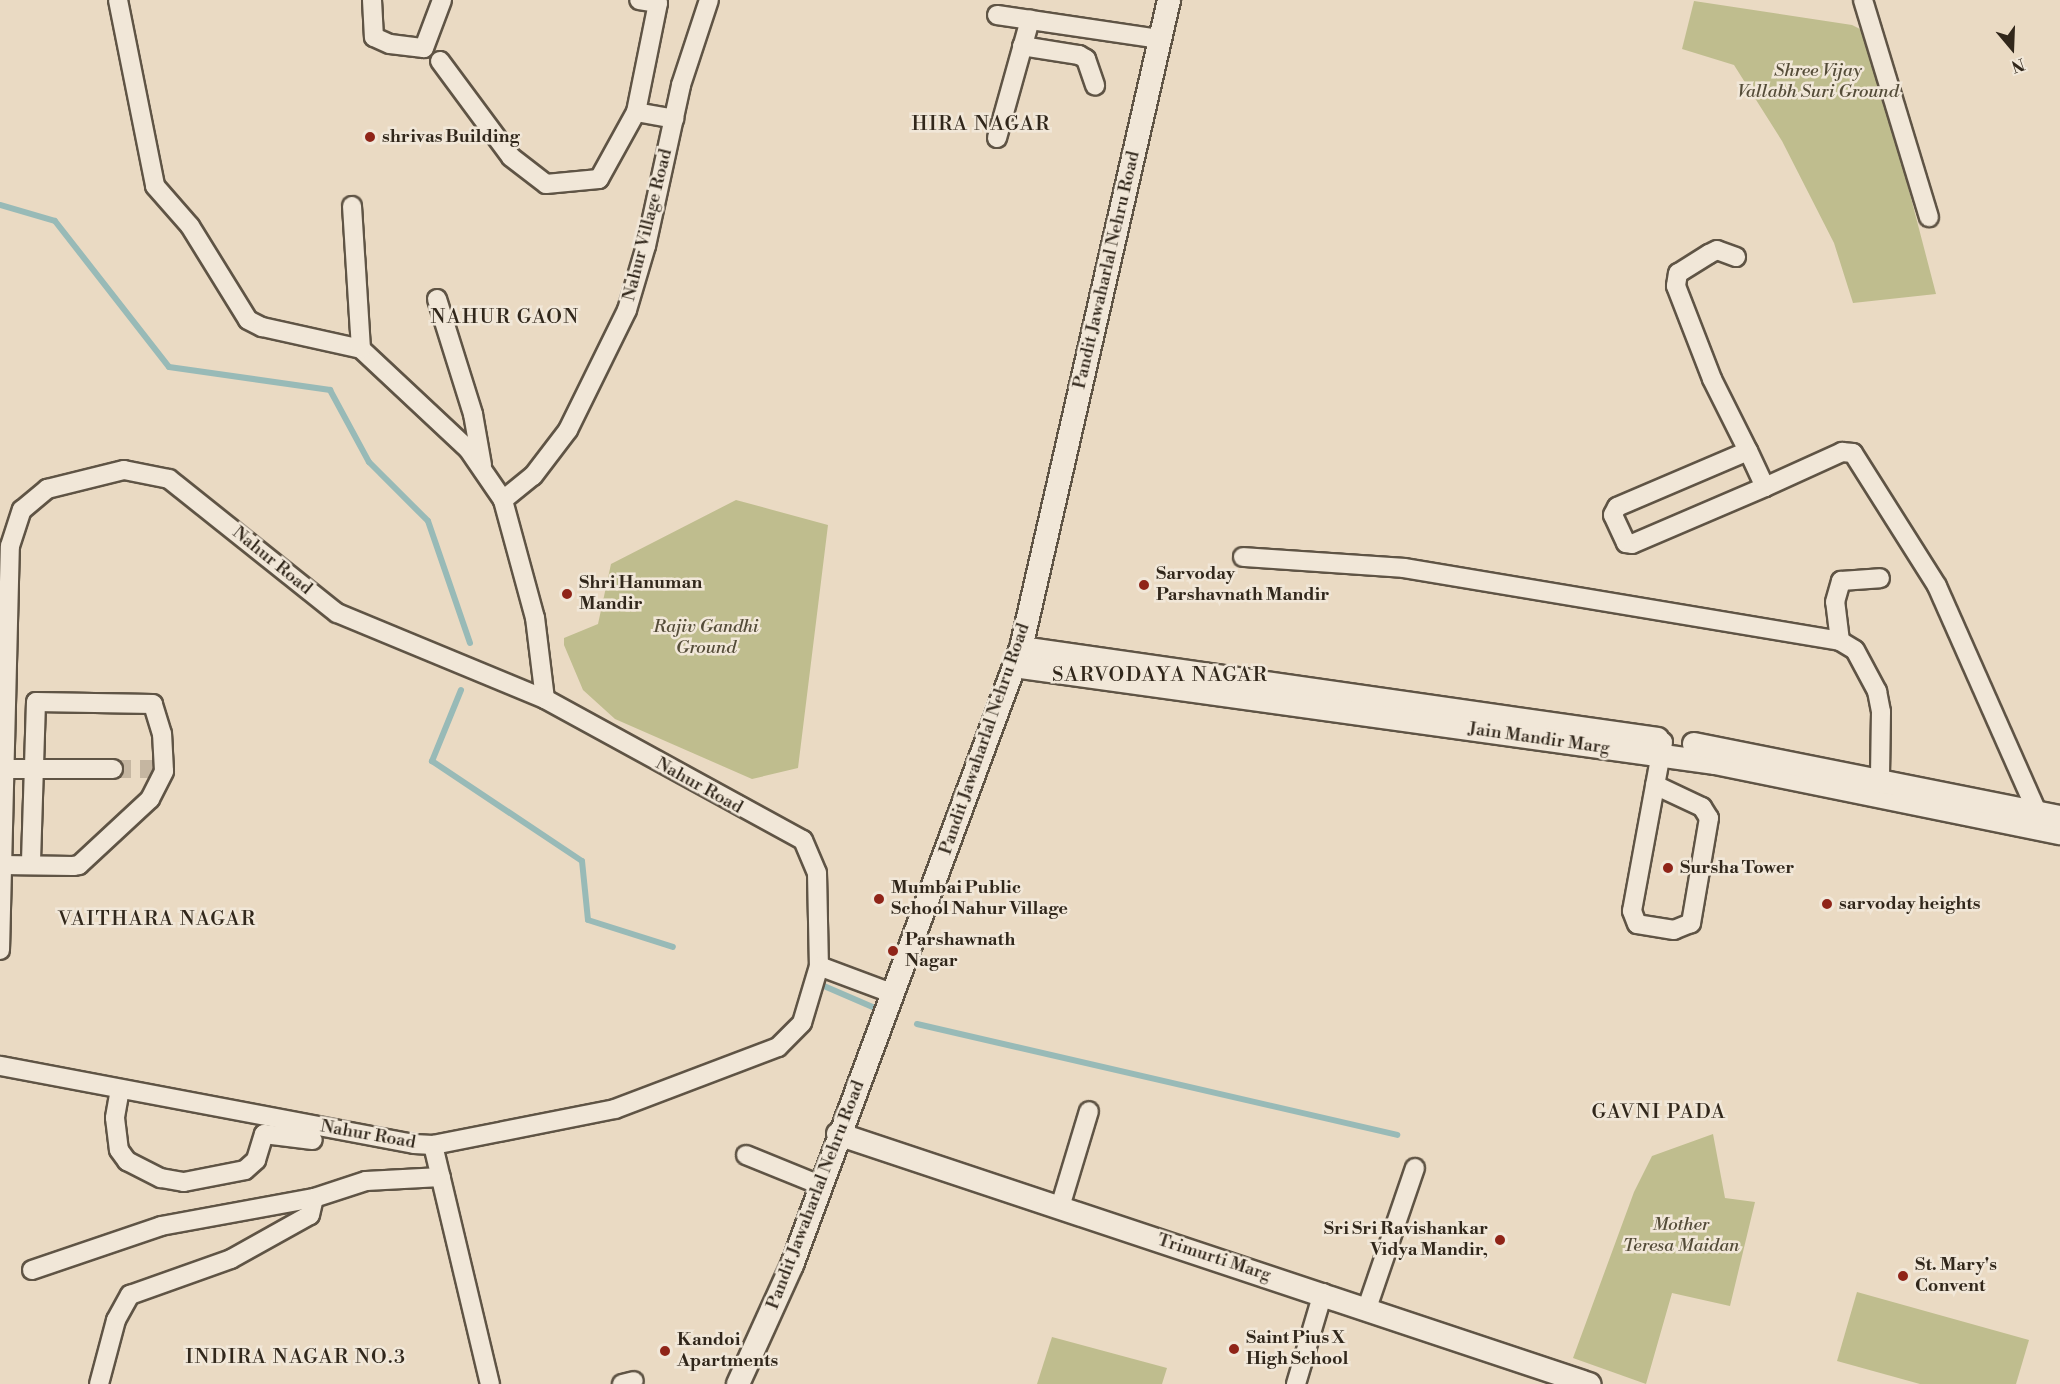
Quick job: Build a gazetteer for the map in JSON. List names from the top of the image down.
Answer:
{
  "streets": {
    "street": [
      "Nahur Village Road",
      "Pandit Jawaharlal Nehru Road",
      "Nahur Road",
      "Jain Mandir Marg",
      "Trimurti Marg"
    ]
  },
  "crossings": [
    ["Pandit Jawaharlal Nehru Road", "Jain Mandir Marg"],
    ["Pandit Jawaharlal Nehru Road", "Trimurti Marg"]
  ],
  "districts": [
    "HIRA NAGAR",
    "NAHUR GAON",
    "SARVODAYA NAGAR",
    "VAITHARA NAGAR",
    "GAVNI PADA",
    "INDIRA NAGAR NO.3"
  ],
  "parks": ["Shree Vijay Vallabh Suri Ground", "Rajiv Gandhi Ground", "Mother Teresa Maidan"],
  "places": [
    "shrivas Building",
    "Sarvoday Parshavnath Mandir",
    "Shri Hanuman Mandir",
    "Sursha Tower",
    "Mumbai Public School Nahur Village",
    "sarvoday heights",
    "Parshawnath Nagar",
    "Sri Sri Ravishankar Vidya Mandir,",
    "St. Mary's Convent",
    "Saint Pius X High School",
    "Kandoi Apartments"
  ],
  "north": "bottom"
}
